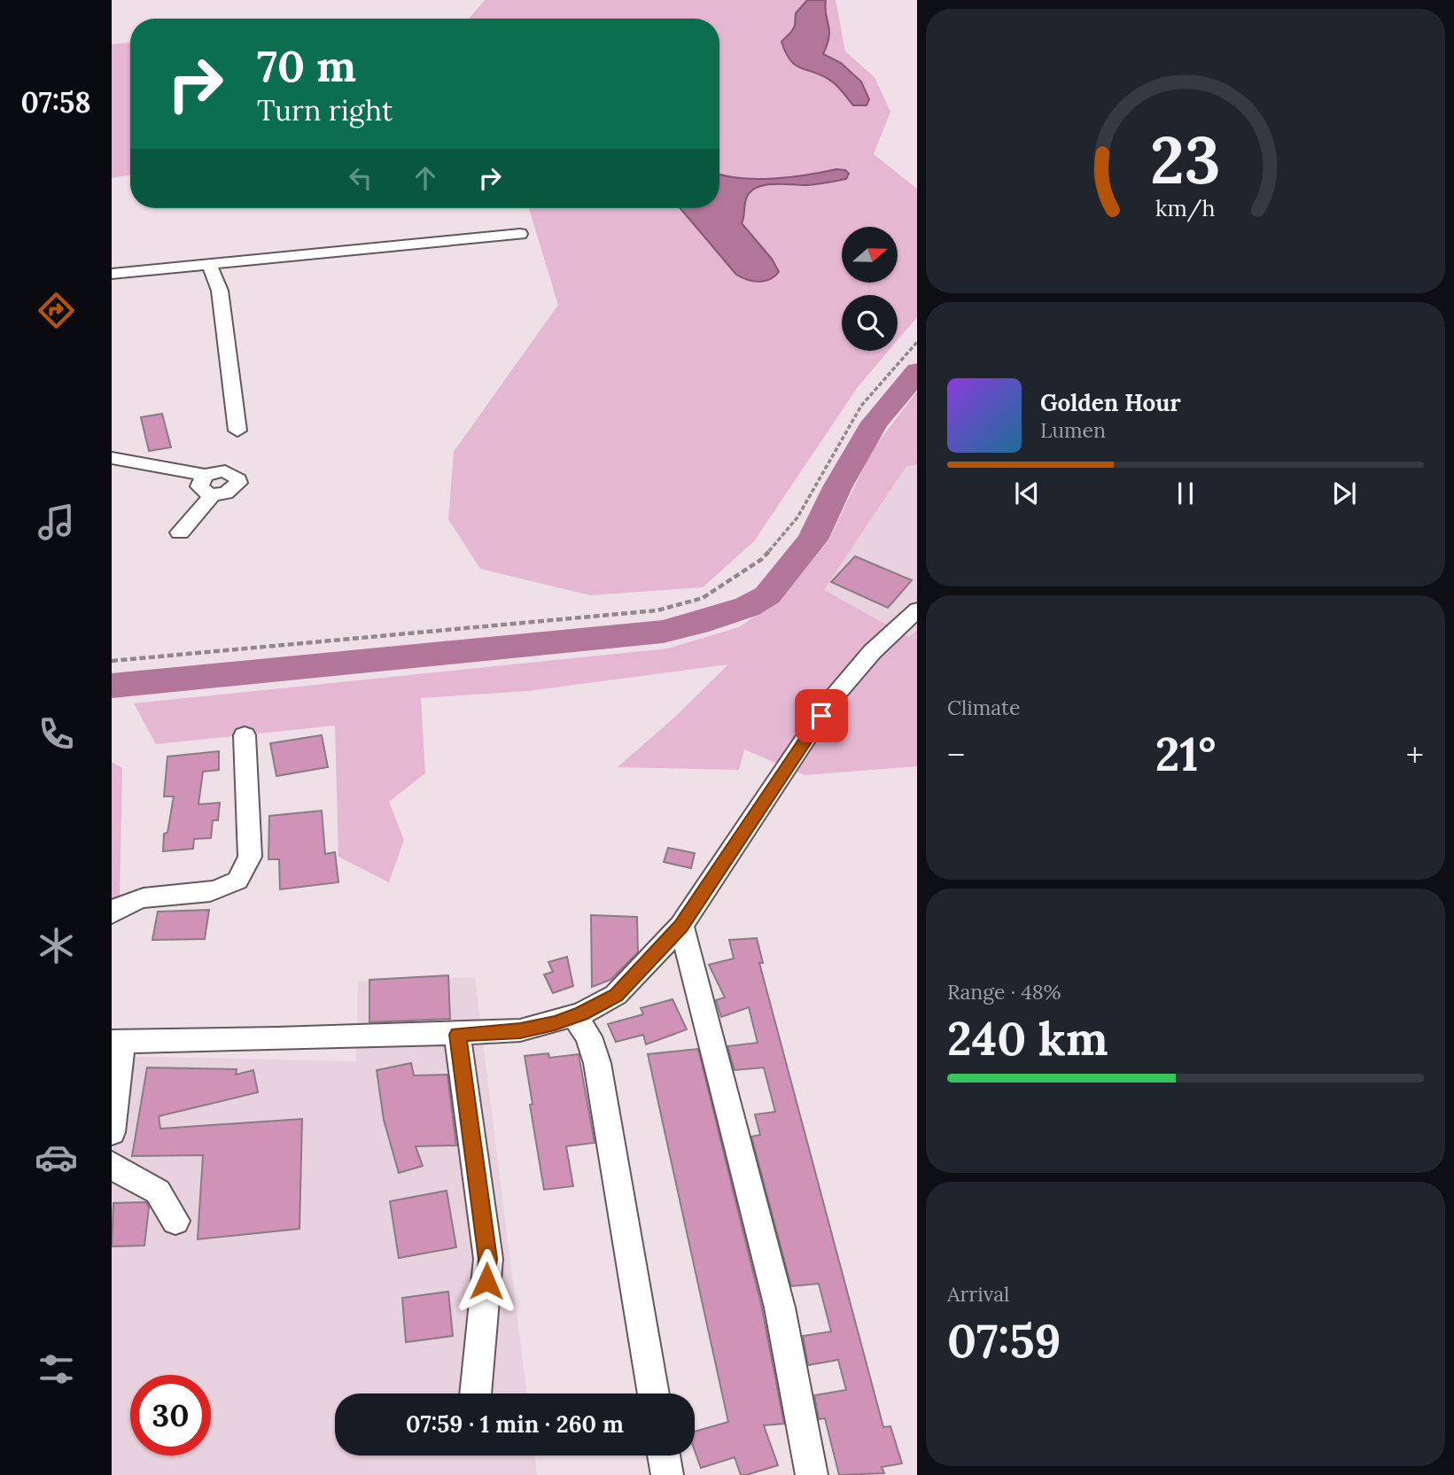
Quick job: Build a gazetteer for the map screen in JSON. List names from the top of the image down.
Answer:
{
  "north": "right",
  "page": {
    "tabs": "07:58",
    "turn": ["70 m", "Turn right"],
    "song": ["Golden Hour", "Lumen"],
    "tile": [
      "Climate",
      ["Range · 48%", "240 km"],
      ["Arrival", "07:59"]
    ],
    "heat": ["−", "21°", "+"],
    "limit": "30",
    "trip": "07:59 · 1 min · 260 m",
    "gauge": ["23", "km/h"]
  }
}
